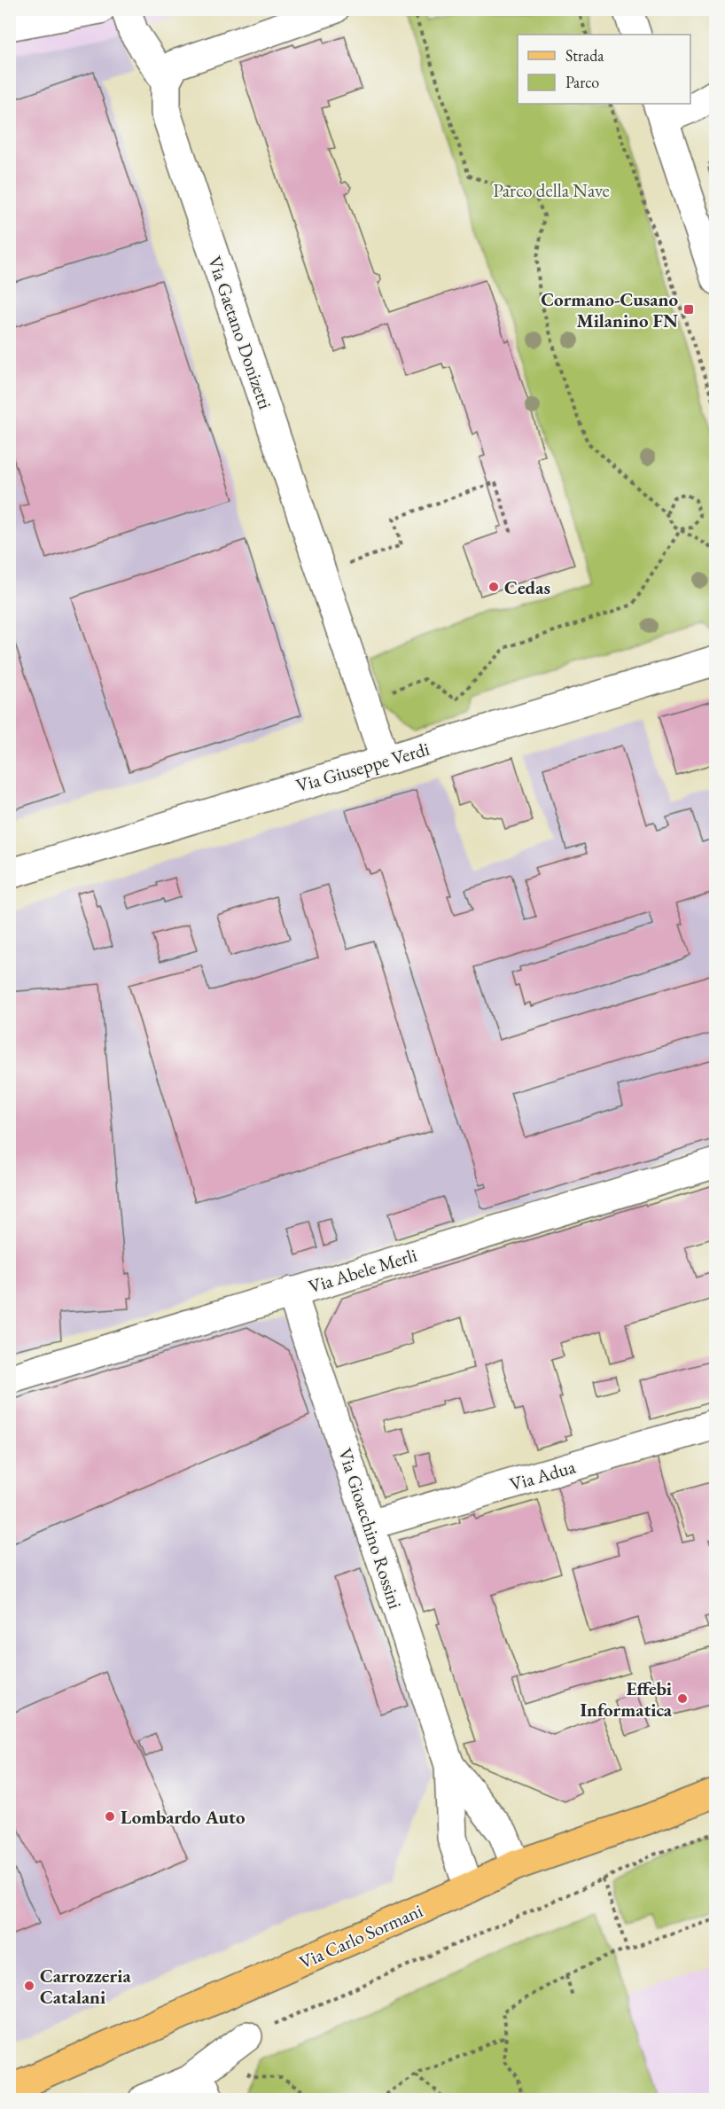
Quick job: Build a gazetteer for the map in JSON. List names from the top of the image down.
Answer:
{
  "streets": {
    "main road": ["Via Carlo Sormani"],
    "street": [
      "Via Gaetano Donizetti",
      "Via Giuseppe Verdi",
      "Via Abele Merli",
      "Via Adua",
      "Via Gioacchino Rossini"
    ]
  },
  "crossings": [
    ["Via Gaetano Donizetti", "Via Giuseppe Verdi"],
    ["Via Abele Merli", "Via Gioacchino Rossini"],
    ["Via Adua", "Via Gioacchino Rossini"],
    ["Via Gioacchino Rossini", "Via Carlo Sormani"]
  ],
  "parks": ["Parco della Nave"],
  "places": {
    "transit": ["Cormano-Cusano Milanino FN"],
    "other": [
      "Cedas",
      "Effebi Informatica",
      "Lombardo Auto",
      "Carrozzeria Catalani"
    ]
  },
  "legend": ["Strada", "Parco"]
}
